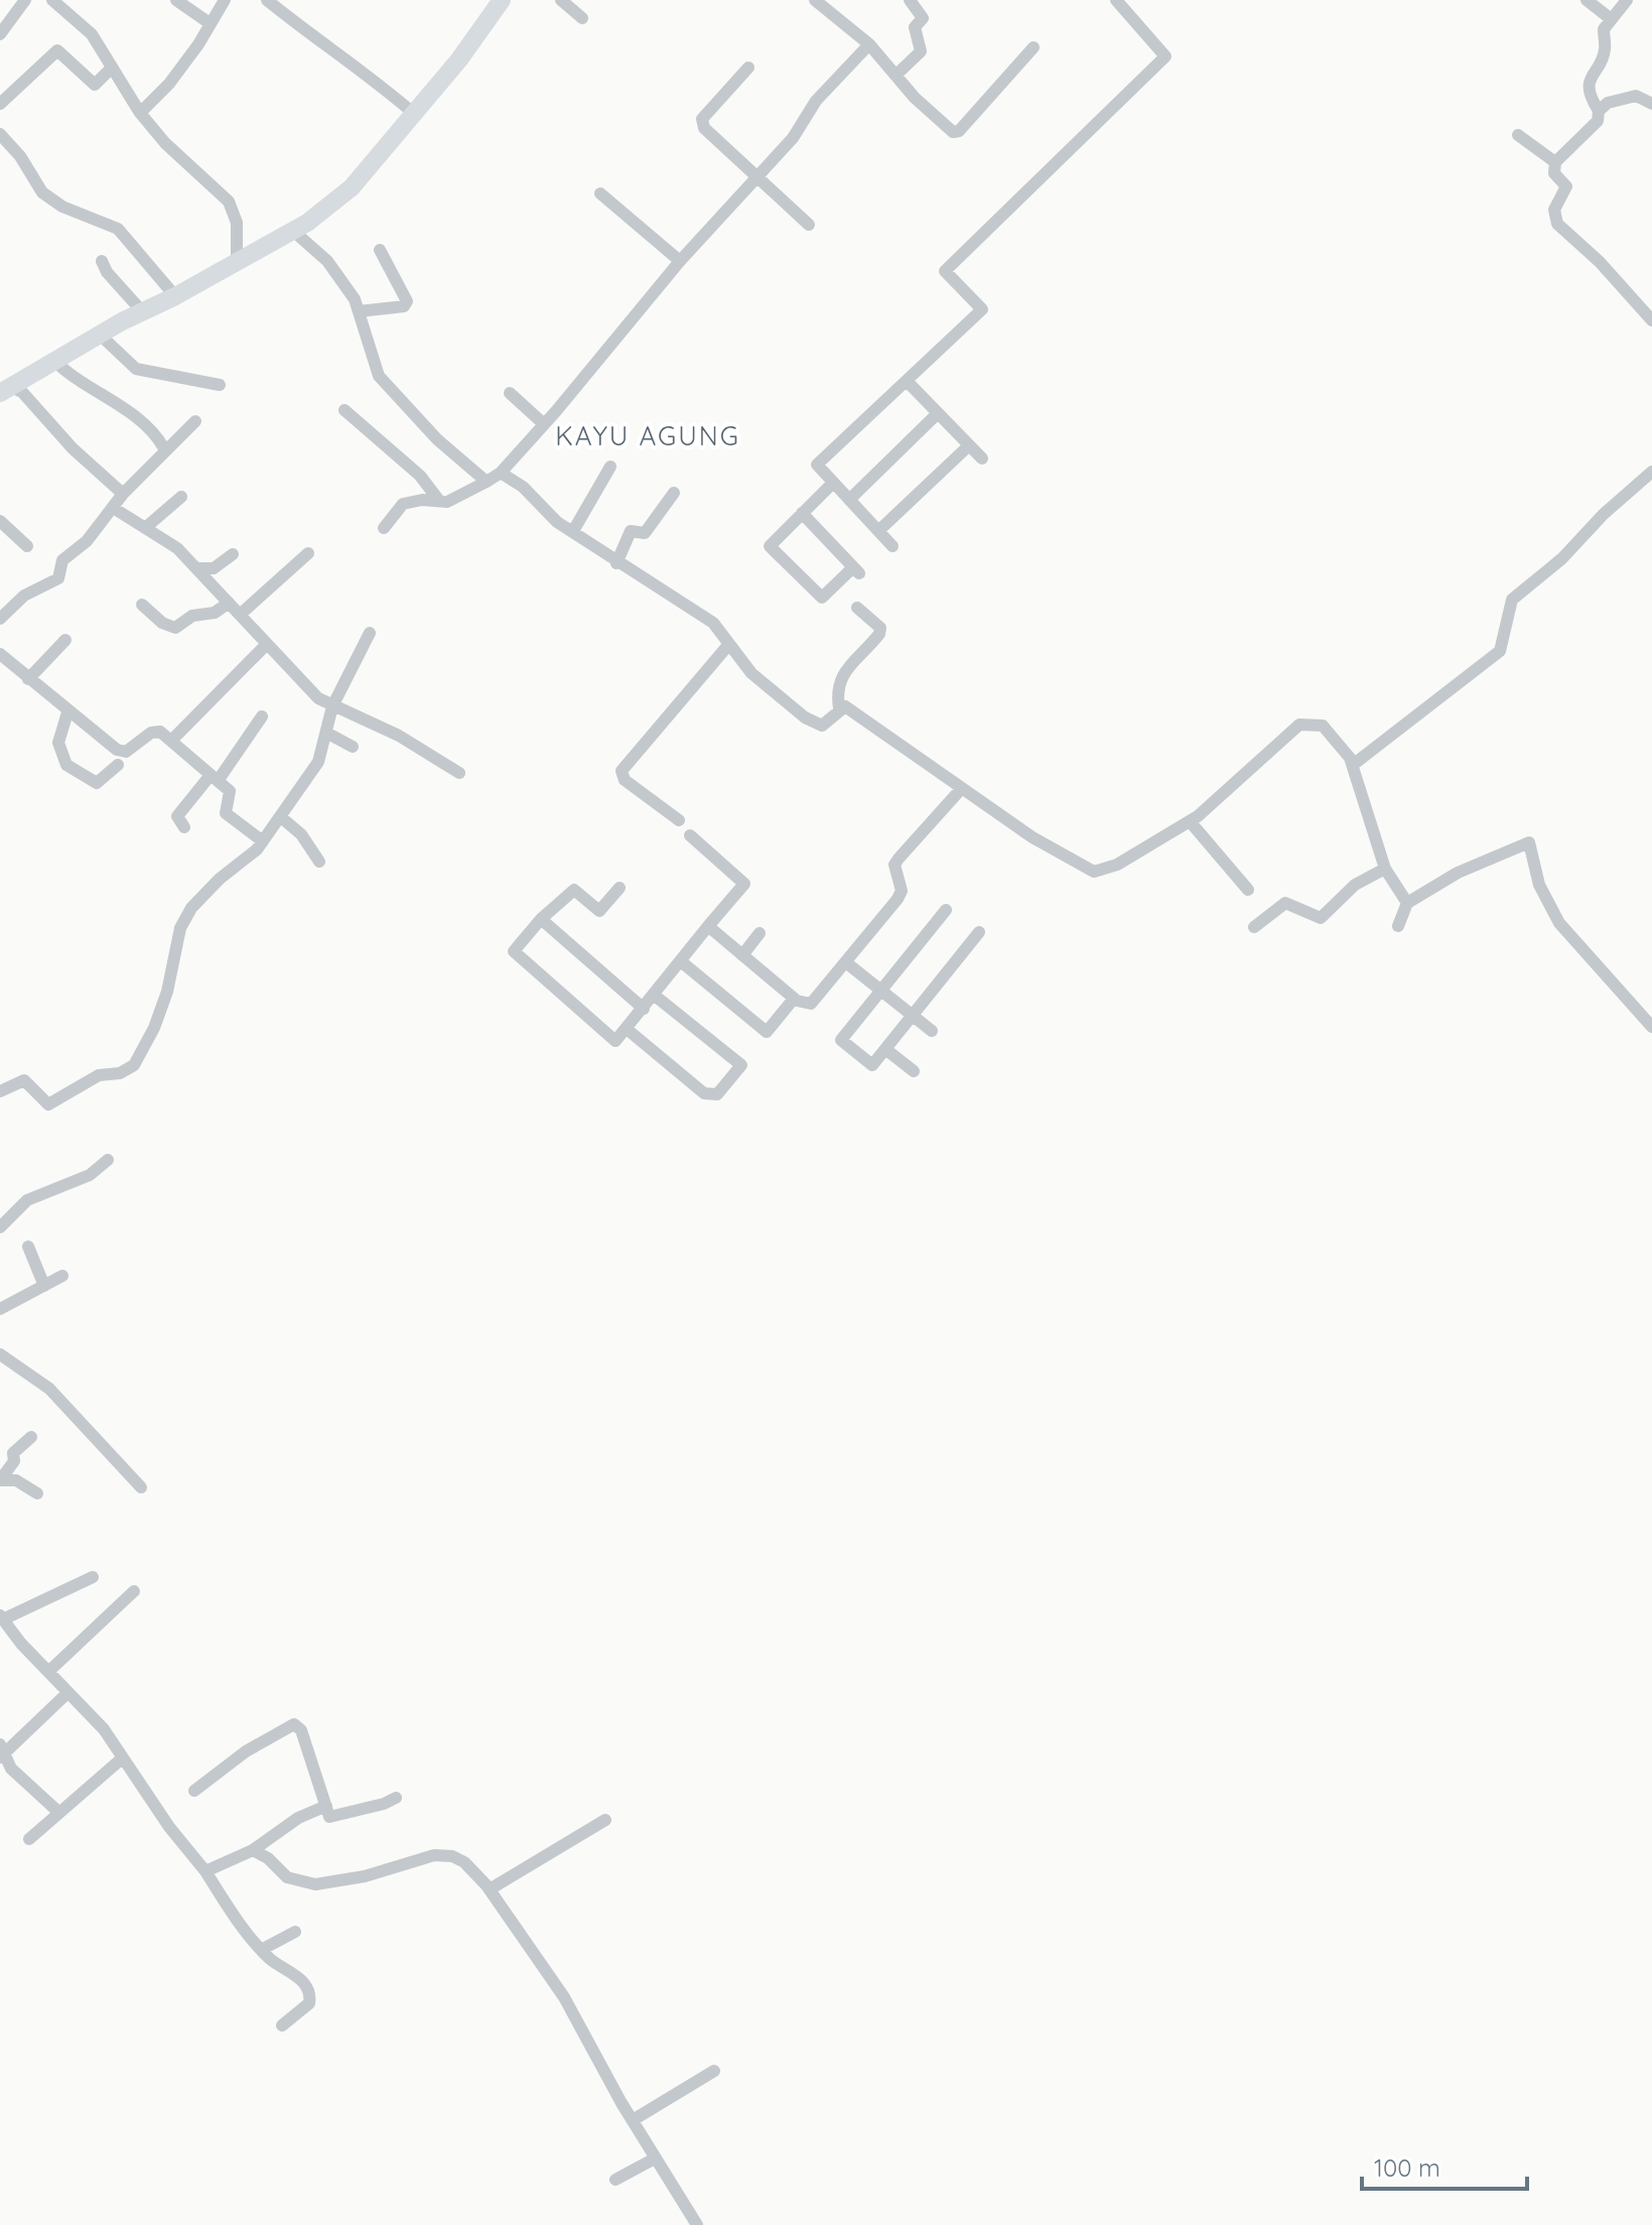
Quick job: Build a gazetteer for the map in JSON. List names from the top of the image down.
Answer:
{
  "districts": ["KAYU AGUNG"],
  "scale_bar": "100 m"
}
